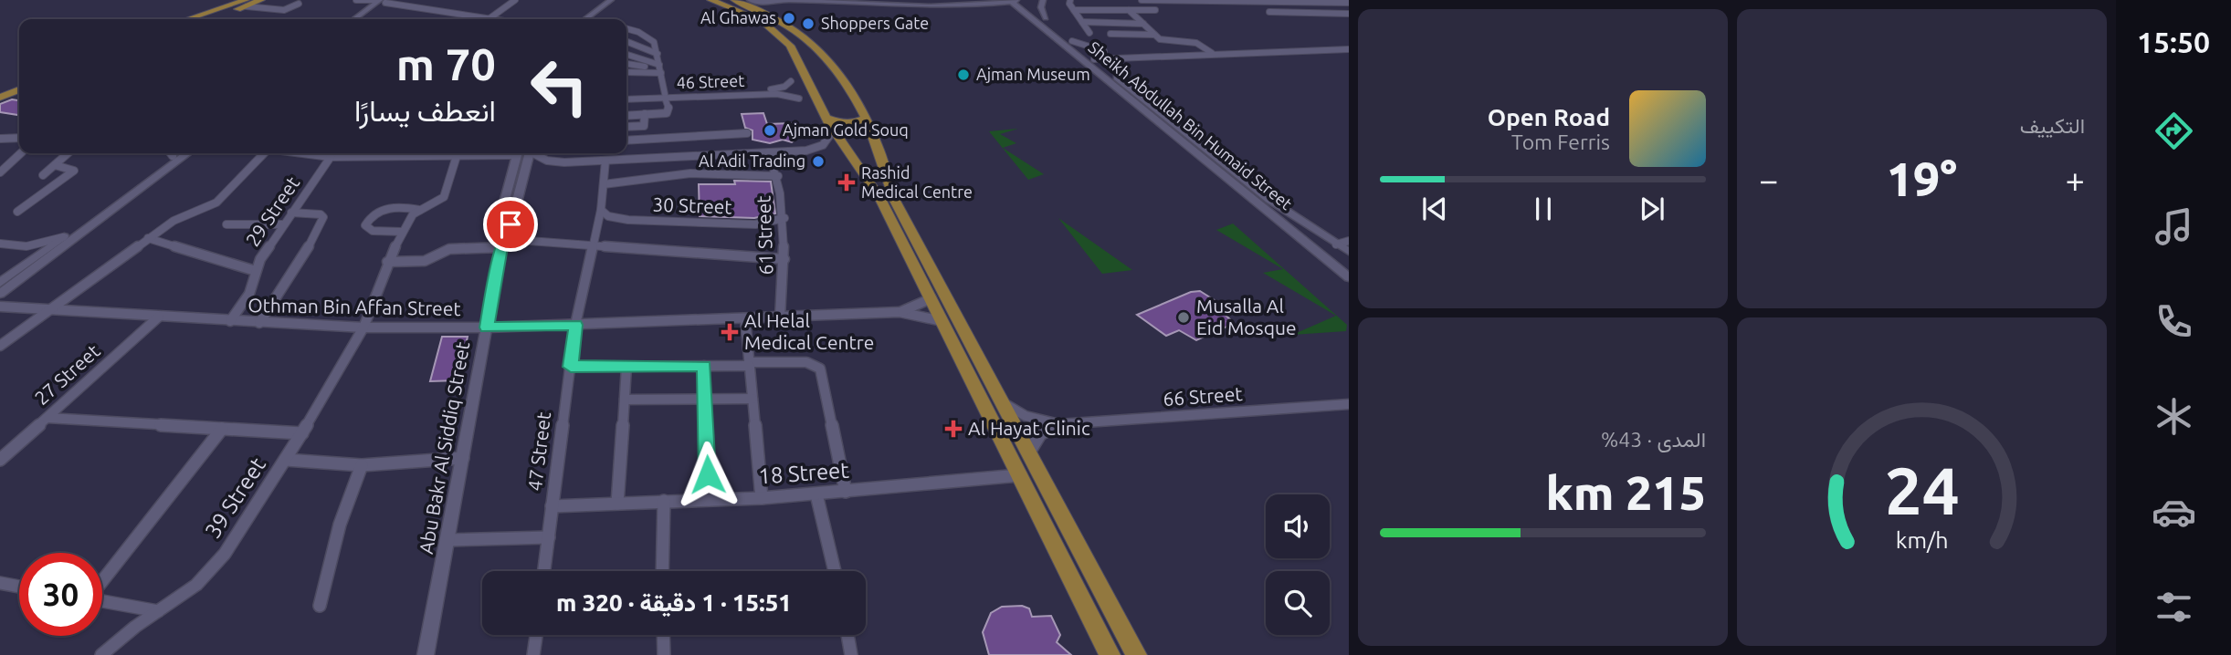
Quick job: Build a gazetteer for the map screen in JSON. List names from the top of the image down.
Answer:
{
  "streets": {
    "street": [
      "46 Street",
      "Sheikh Abdullah Bin Humaid Street",
      "30 Street",
      "29 Street",
      "61 Street",
      "Othman Bin Affan Street",
      "27 Street",
      "66 Street",
      "Abu Bakr Al Siddiq Street",
      "47 Street",
      "18 Street",
      "39 Street"
    ]
  },
  "crossings": [
    ["30 Street", "61 Street"],
    ["30 Street", "47 Street"],
    ["29 Street", "Othman Bin Affan Street"],
    ["61 Street", "Othman Bin Affan Street"],
    ["Othman Bin Affan Street", "27 Street"],
    ["Othman Bin Affan Street", "Abu Bakr Al Siddiq Street"],
    ["Othman Bin Affan Street", "47 Street"],
    ["Othman Bin Affan Street", "39 Street"],
    ["47 Street", "18 Street"]
  ],
  "places": {
    "other": [
      "Al Ghawas",
      "Shoppers Gate",
      "Ajman Museum",
      "Ajman Gold Souq",
      "Al Adil Trading",
      "Musalla Al Eid Mosque"
    ],
    "health": ["Rashid Medical Centre", "Al Helal Medical Centre", "Al Hayat Clinic"]
  },
  "page": {
    "tabs": "15:50",
    "tile": [
      "التكييف",
      ["المدى · 43%", "215 km"]
    ],
    "turn": ["70 m", "انعطف يسارًا"],
    "song": ["Open Road", "Tom Ferris"],
    "heat": ["−", "19°", "+"],
    "limit": "30",
    "trip": "15:51 · 1 دقيقة · 320 m",
    "gauge": ["24", "km/h"]
  }
}
